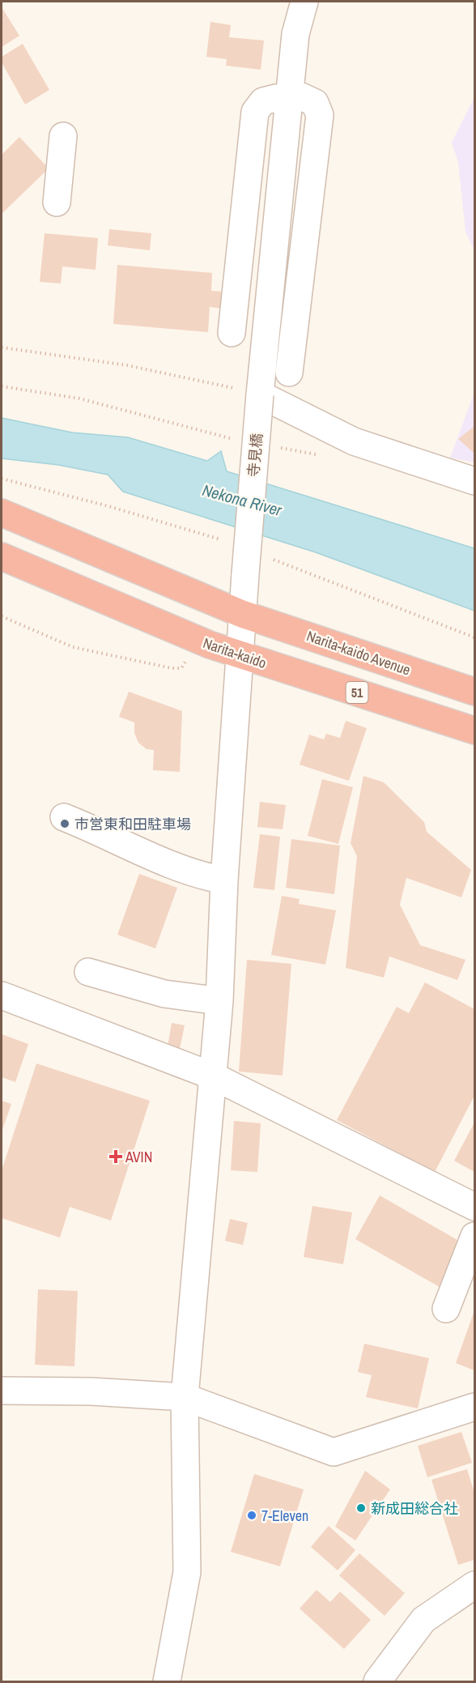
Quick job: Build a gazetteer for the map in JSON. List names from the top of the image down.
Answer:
{
  "streets": {
    "highway": ["Narita-kaido", "Narita-kaido Avenue", "51"],
    "street": ["寺見橋"]
  },
  "crossings": [
    ["寺見橋", "Narita-kaido"],
    ["寺見橋", "Narita-kaido Avenue"]
  ],
  "water": ["Nekona River"],
  "places": {
    "other": ["市営東和田駐車場", "新成田総合社", "7-Eleven"],
    "health": ["AVIN"]
  }
}
